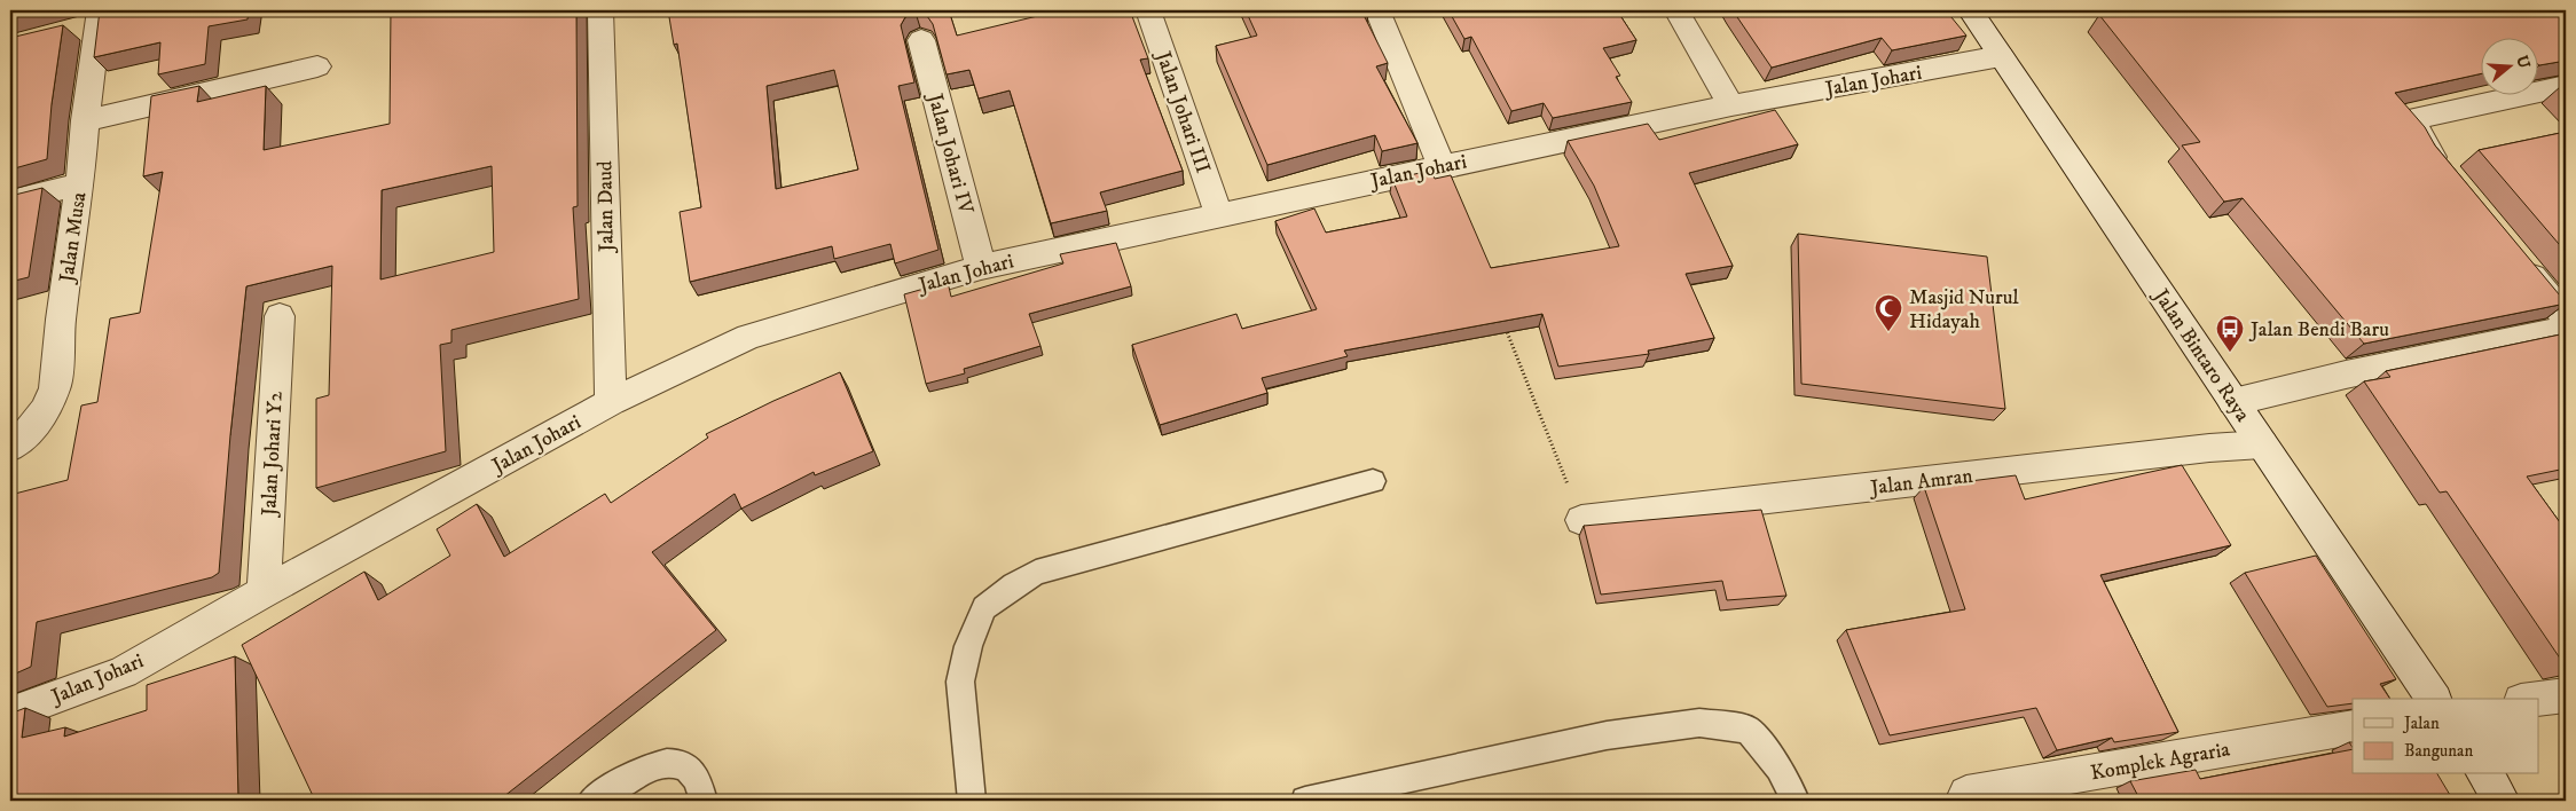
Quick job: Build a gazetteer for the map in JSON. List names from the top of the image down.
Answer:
{
  "streets": {
    "street": [
      "Jalan Johari",
      "Jalan Johari III",
      "Jalan Johari IV",
      "Jalan Daud",
      "Jalan Musa",
      "Jalan Bintaro Raya",
      "Jalan Johari Y2",
      "Jalan Amran",
      "Komplek Agraria"
    ]
  },
  "crossings": [
    ["Jalan Johari", "Jalan Johari III"],
    ["Jalan Johari", "Jalan Johari IV"],
    ["Jalan Johari", "Jalan Daud"],
    ["Jalan Johari", "Jalan Bintaro Raya"],
    ["Jalan Johari", "Jalan Johari Y2"],
    ["Jalan Bintaro Raya", "Jalan Amran"]
  ],
  "places": {
    "mosque": ["Masjid Nurul Hidayah"],
    "bus stop": ["Jalan Bendi Baru"]
  },
  "legend": ["Jalan", "Bangunan"],
  "north": "right"
}
